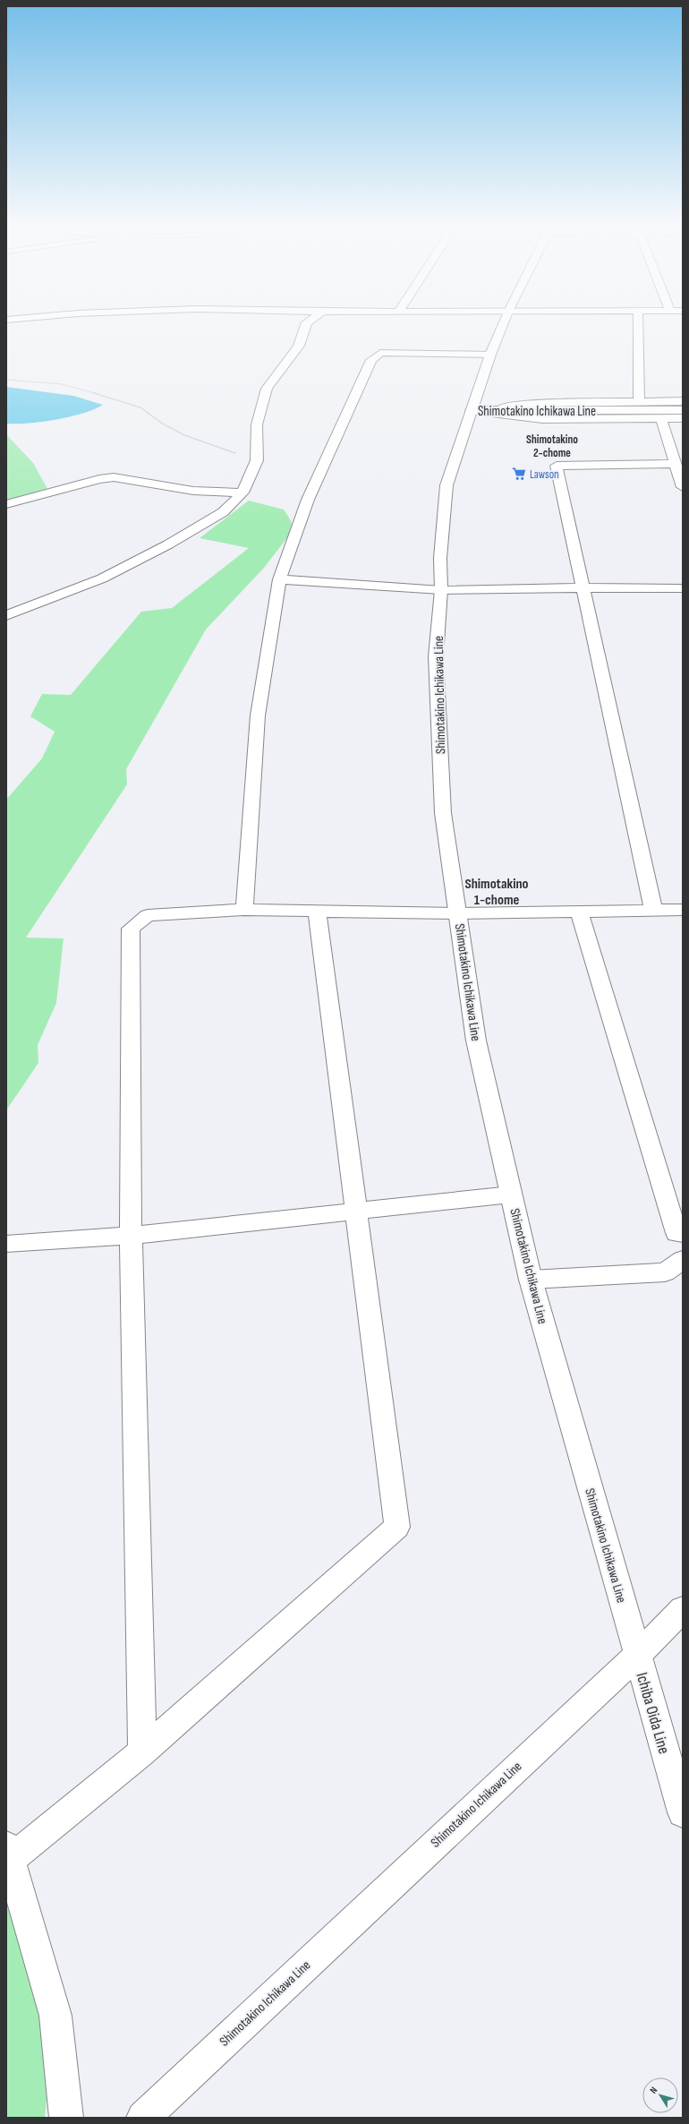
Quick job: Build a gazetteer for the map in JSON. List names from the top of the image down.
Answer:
{
  "streets": {
    "street": ["Shimotakino Ichikawa Line", "Ichiba Oida Line"]
  },
  "crossings": [
    ["Shimotakino Ichikawa Line", "Ichiba Oida Line"]
  ],
  "districts": ["Shimotakino 2-chome", "Shimotakino 1-chome"],
  "places": {
    "supermarket": ["Lawson"]
  },
  "north": "top left"
}
